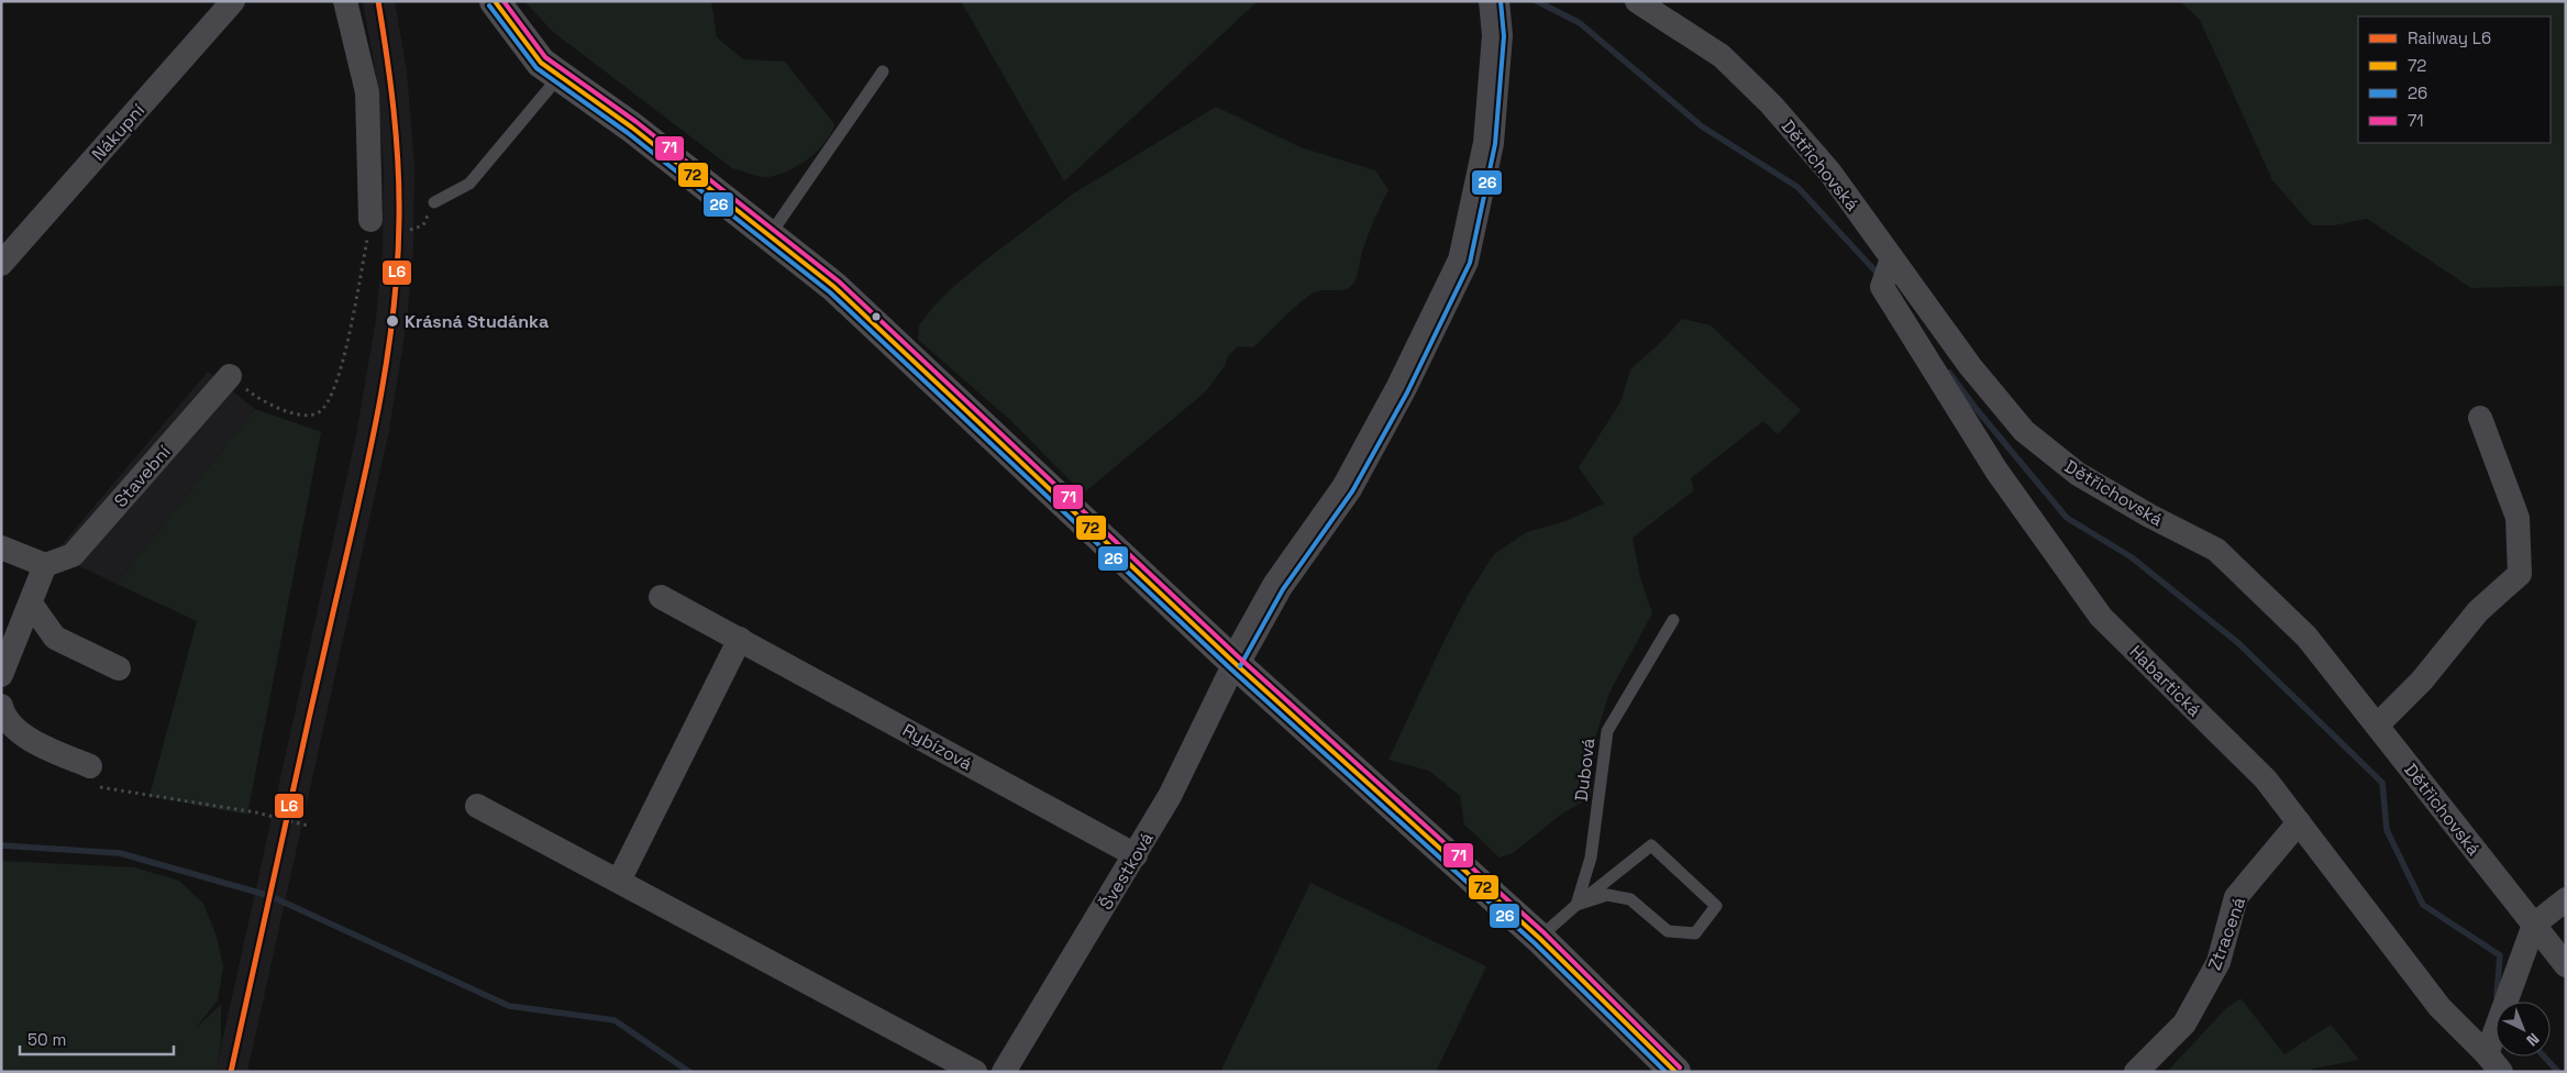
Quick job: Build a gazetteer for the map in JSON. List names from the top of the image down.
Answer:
{
  "streets": {
    "street": [
      "Nákupní",
      "Dětřichovská",
      "Stavební",
      "Habartická",
      "Rybízová",
      "Švestková",
      "Ztracená"
    ],
    "lane": ["Dubová"]
  },
  "crossings": [
    ["Dětřichovská", "Habartická"],
    ["Habartická", "Ztracená"],
    ["Rybízová", "Švestková"]
  ],
  "places": ["Krásná Studánka"],
  "lines": [
    "rail line L6",
    "transit line 72",
    "transit line 26",
    "transit line 71"
  ],
  "legend": [
    "Railway L6",
    "72",
    "26",
    "71"
  ],
  "scale_bar": "50 m",
  "north": "bottom right"
}
